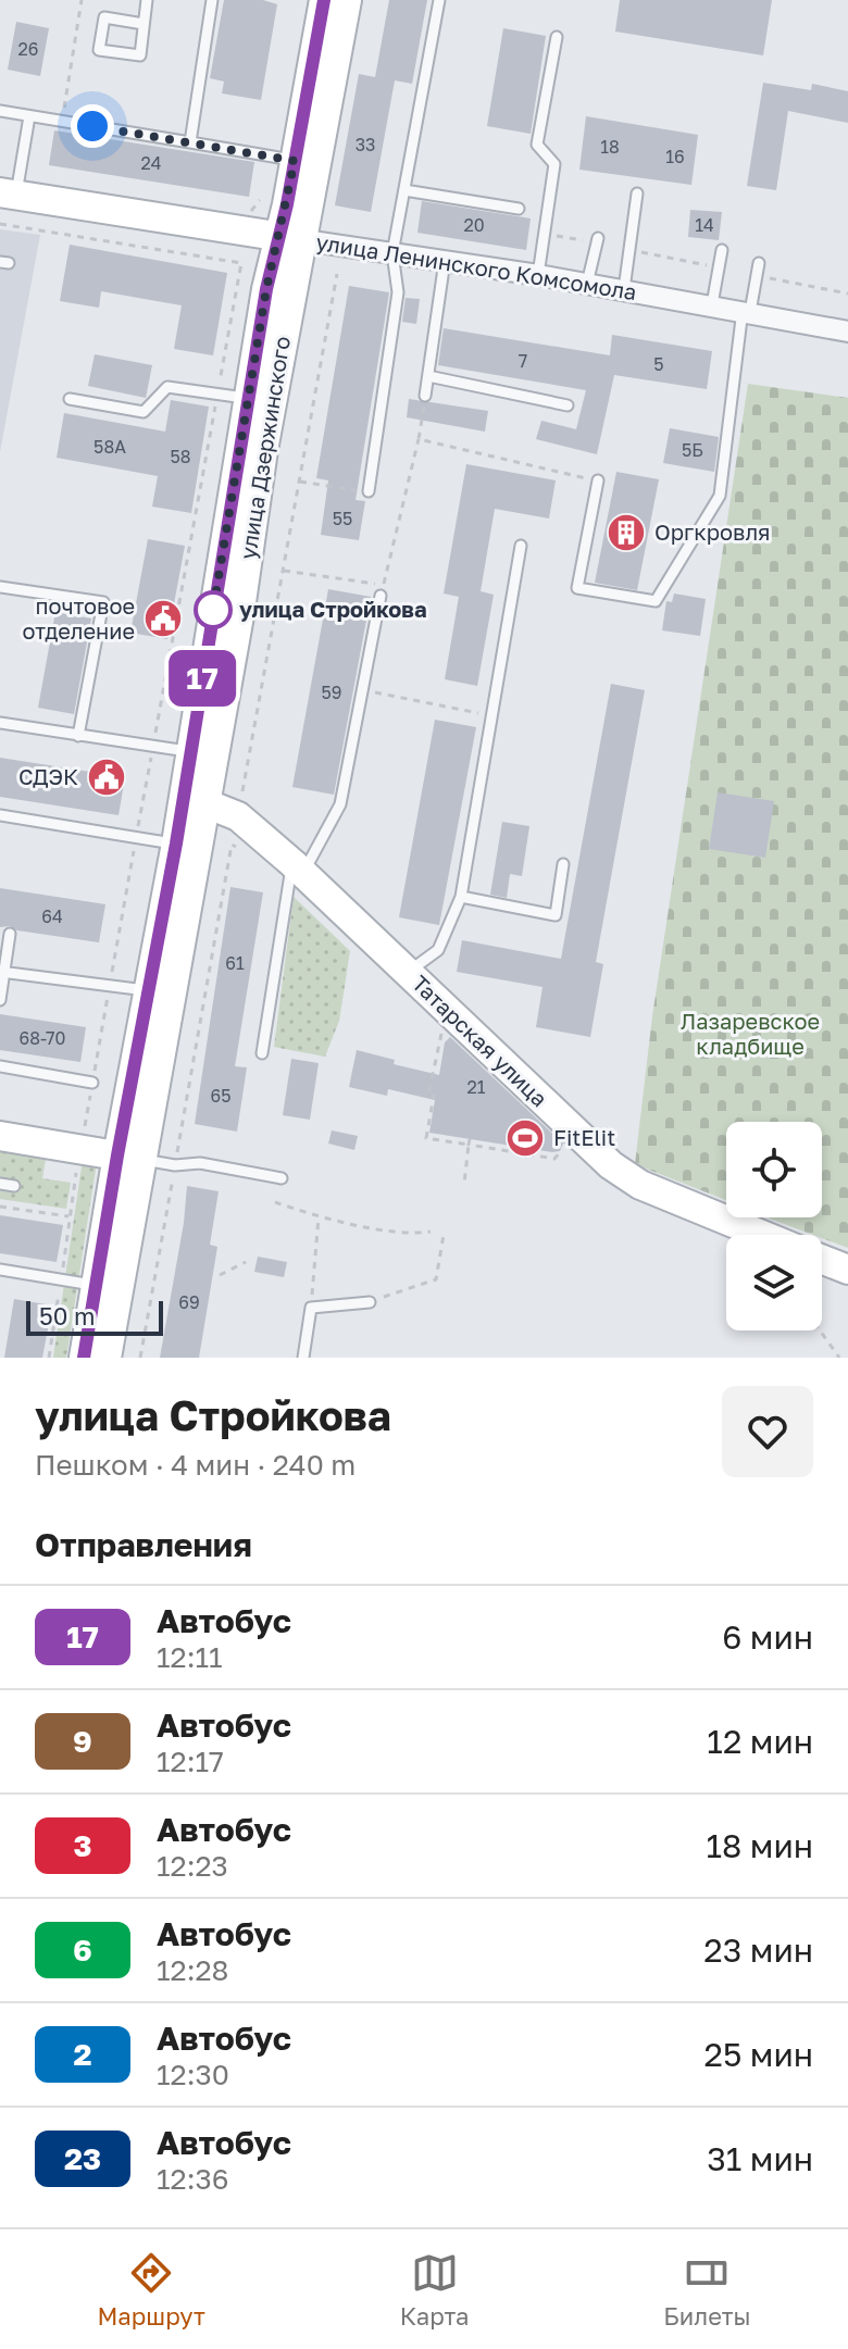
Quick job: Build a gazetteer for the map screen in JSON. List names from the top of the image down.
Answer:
{
  "streets": {
    "main road": ["улица Ленинского Комсомола", "улица Дзержинского", "Татарская улица"]
  },
  "crossings": [
    ["улица Ленинского Комсомола", "улица Дзержинского"],
    ["улица Дзержинского", "Татарская улица"]
  ],
  "parks": ["Лазаревское кладбище"],
  "places": {
    "building": ["Оргкровля"],
    "other": ["улица Стройкова"],
    "public building": ["почтовое отделение", "СДЭК"],
    "sports": ["FitElit"]
  },
  "lines": ["bus line 17"],
  "house_numbers": [
    "26",
    "33",
    "18",
    "16",
    "24",
    "20",
    "14",
    "7",
    "5",
    "58А",
    "5Б",
    "58",
    "55",
    "59",
    "64",
    "61",
    "68-70",
    "21",
    "65",
    "69"
  ],
  "scale_bar": "50 m",
  "page": {
    "on_map": "17",
    "scale": "50 m",
    "heading": [
      ["улица Стройкова", "Пешком · 4 мин · 240 m"],
      "Отправления"
    ],
    "list": [
      {
        "mark": "17",
        "name": "Автобус",
        "note": "12:11",
        "value": "6 мин"
      },
      {
        "mark": "9",
        "name": "Автобус",
        "note": "12:17",
        "value": "12 мин"
      },
      {
        "mark": "3",
        "name": "Автобус",
        "note": "12:23",
        "value": "18 мин"
      },
      {
        "mark": "6",
        "name": "Автобус",
        "note": "12:28",
        "value": "23 мин"
      },
      {
        "mark": "2",
        "name": "Автобус",
        "note": "12:30",
        "value": "25 мин"
      },
      {
        "mark": "23",
        "name": "Автобус",
        "note": "12:36",
        "value": "31 мин"
      }
    ],
    "tabs": ["Маршрут", "Карта", "Билеты"]
  }
}
